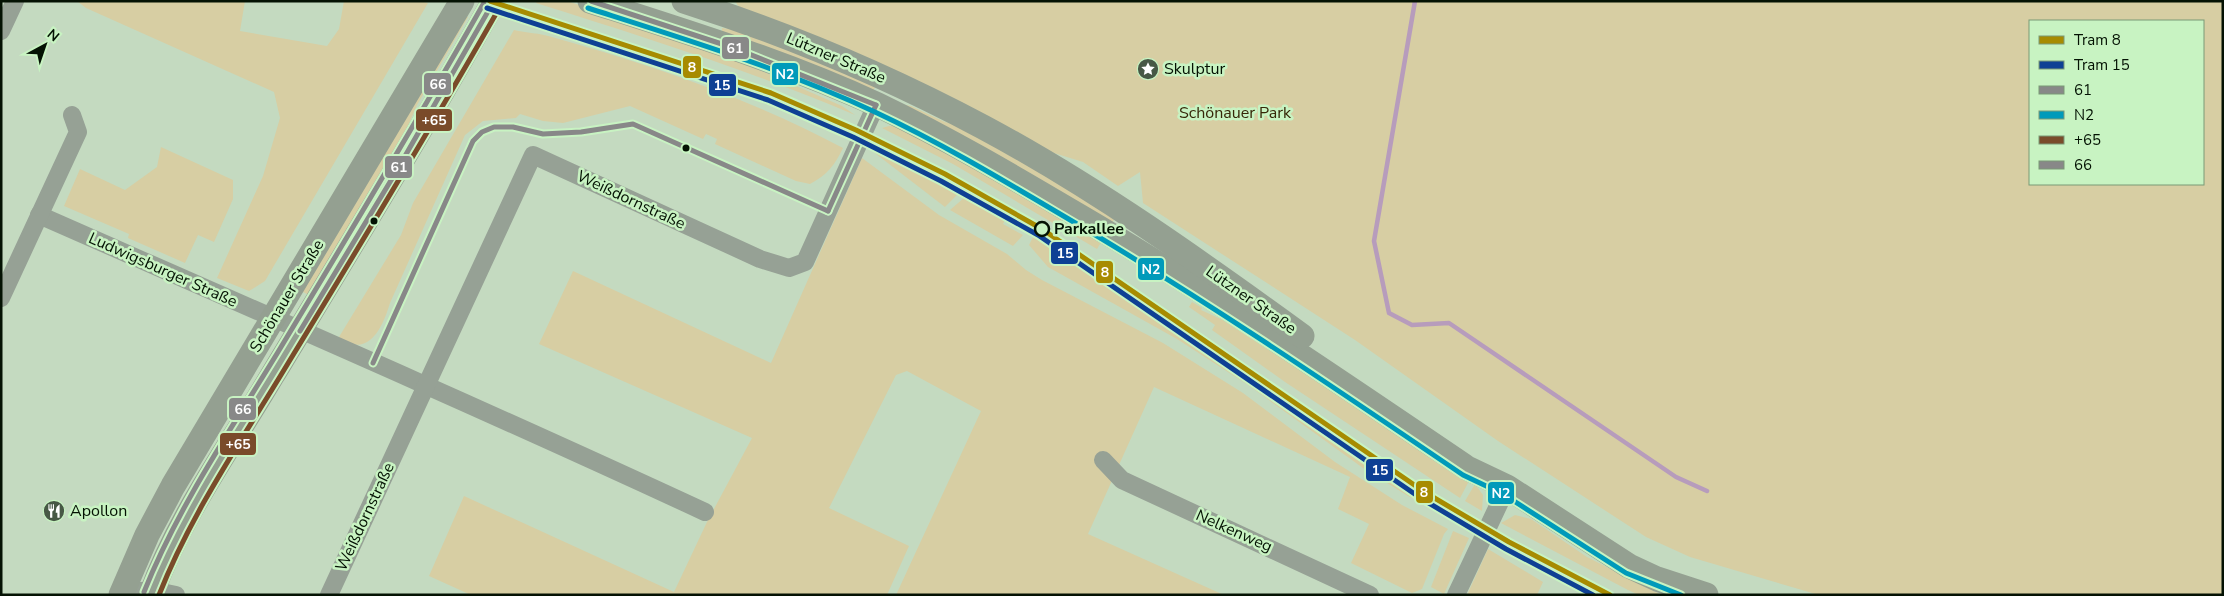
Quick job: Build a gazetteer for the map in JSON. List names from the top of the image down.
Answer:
{
  "streets": {
    "main road": ["Lützner Straße", "Schönauer Straße"],
    "street": ["Weißdornstraße", "Ludwigsburger Straße", "Nelkenweg"]
  },
  "crossings": [
    ["Lützner Straße", "Weißdornstraße"],
    ["Ludwigsburger Straße", "Schönauer Straße"]
  ],
  "parks": ["Schönauer Park"],
  "places": {
    "place": ["Skulptur"],
    "other": ["Parkallee"],
    "restaurant": ["Apollon"]
  },
  "lines": [
    "tram line 8",
    "transit line 61",
    "transit line 66",
    "transit line +65",
    "tram line 15",
    "transit line N2"
  ],
  "legend": [
    "Tram 8",
    "Tram 15",
    "61",
    "N2",
    "+65",
    "66"
  ],
  "north": "top right"
}
